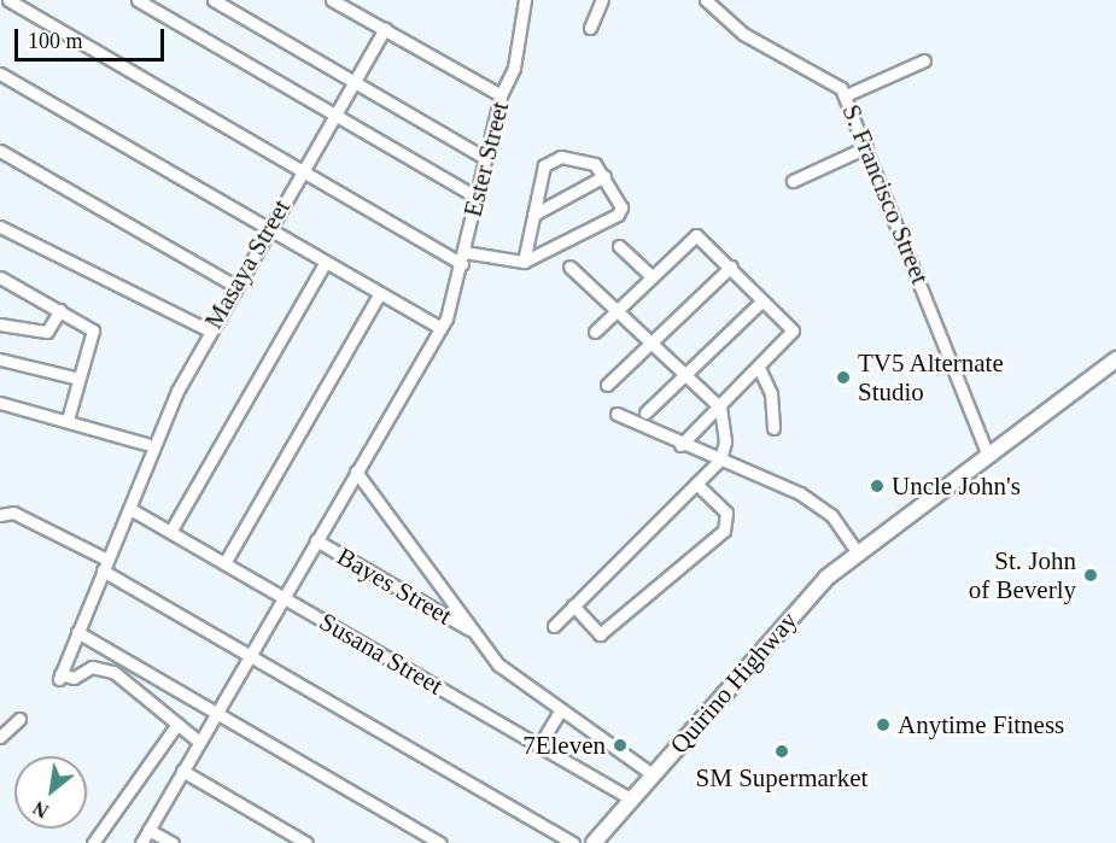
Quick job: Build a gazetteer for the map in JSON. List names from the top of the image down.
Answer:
{
  "streets": {
    "main road": ["Quirino Highway"],
    "street": [
      "Ester Street",
      "S. Francisco Street",
      "Masaya Street",
      "Bayes Street",
      "Susana Street"
    ]
  },
  "crossings": [
    ["Ester Street", "Bayes Street"],
    ["Ester Street", "Susana Street"],
    ["S. Francisco Street", "Quirino Highway"],
    ["Masaya Street", "Susana Street"],
    ["Susana Street", "Quirino Highway"]
  ],
  "places": [
    "TV5 Alternate Studio",
    "Uncle John's",
    "St. John of Beverly",
    "Anytime Fitness",
    "7Eleven",
    "SM Supermarket"
  ],
  "scale_bar": "100 m",
  "north": "bottom left"
}
